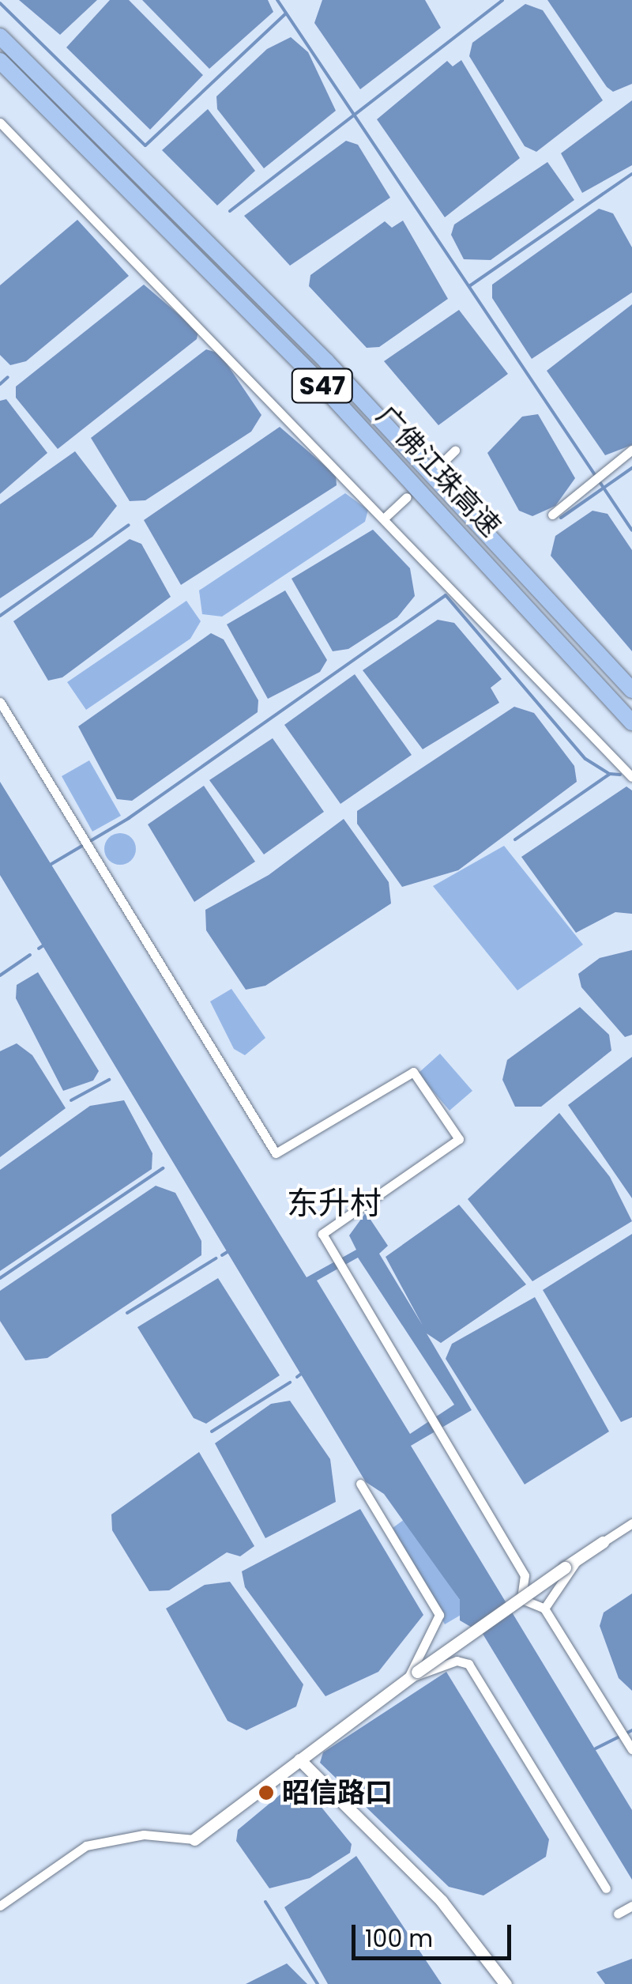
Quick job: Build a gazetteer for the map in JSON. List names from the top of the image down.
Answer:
{
  "streets": {
    "highway": ["S47", "广佛江珠高速"]
  },
  "districts": ["东升村"],
  "places": ["昭信路口"],
  "scale_bar": "100 m"
}
